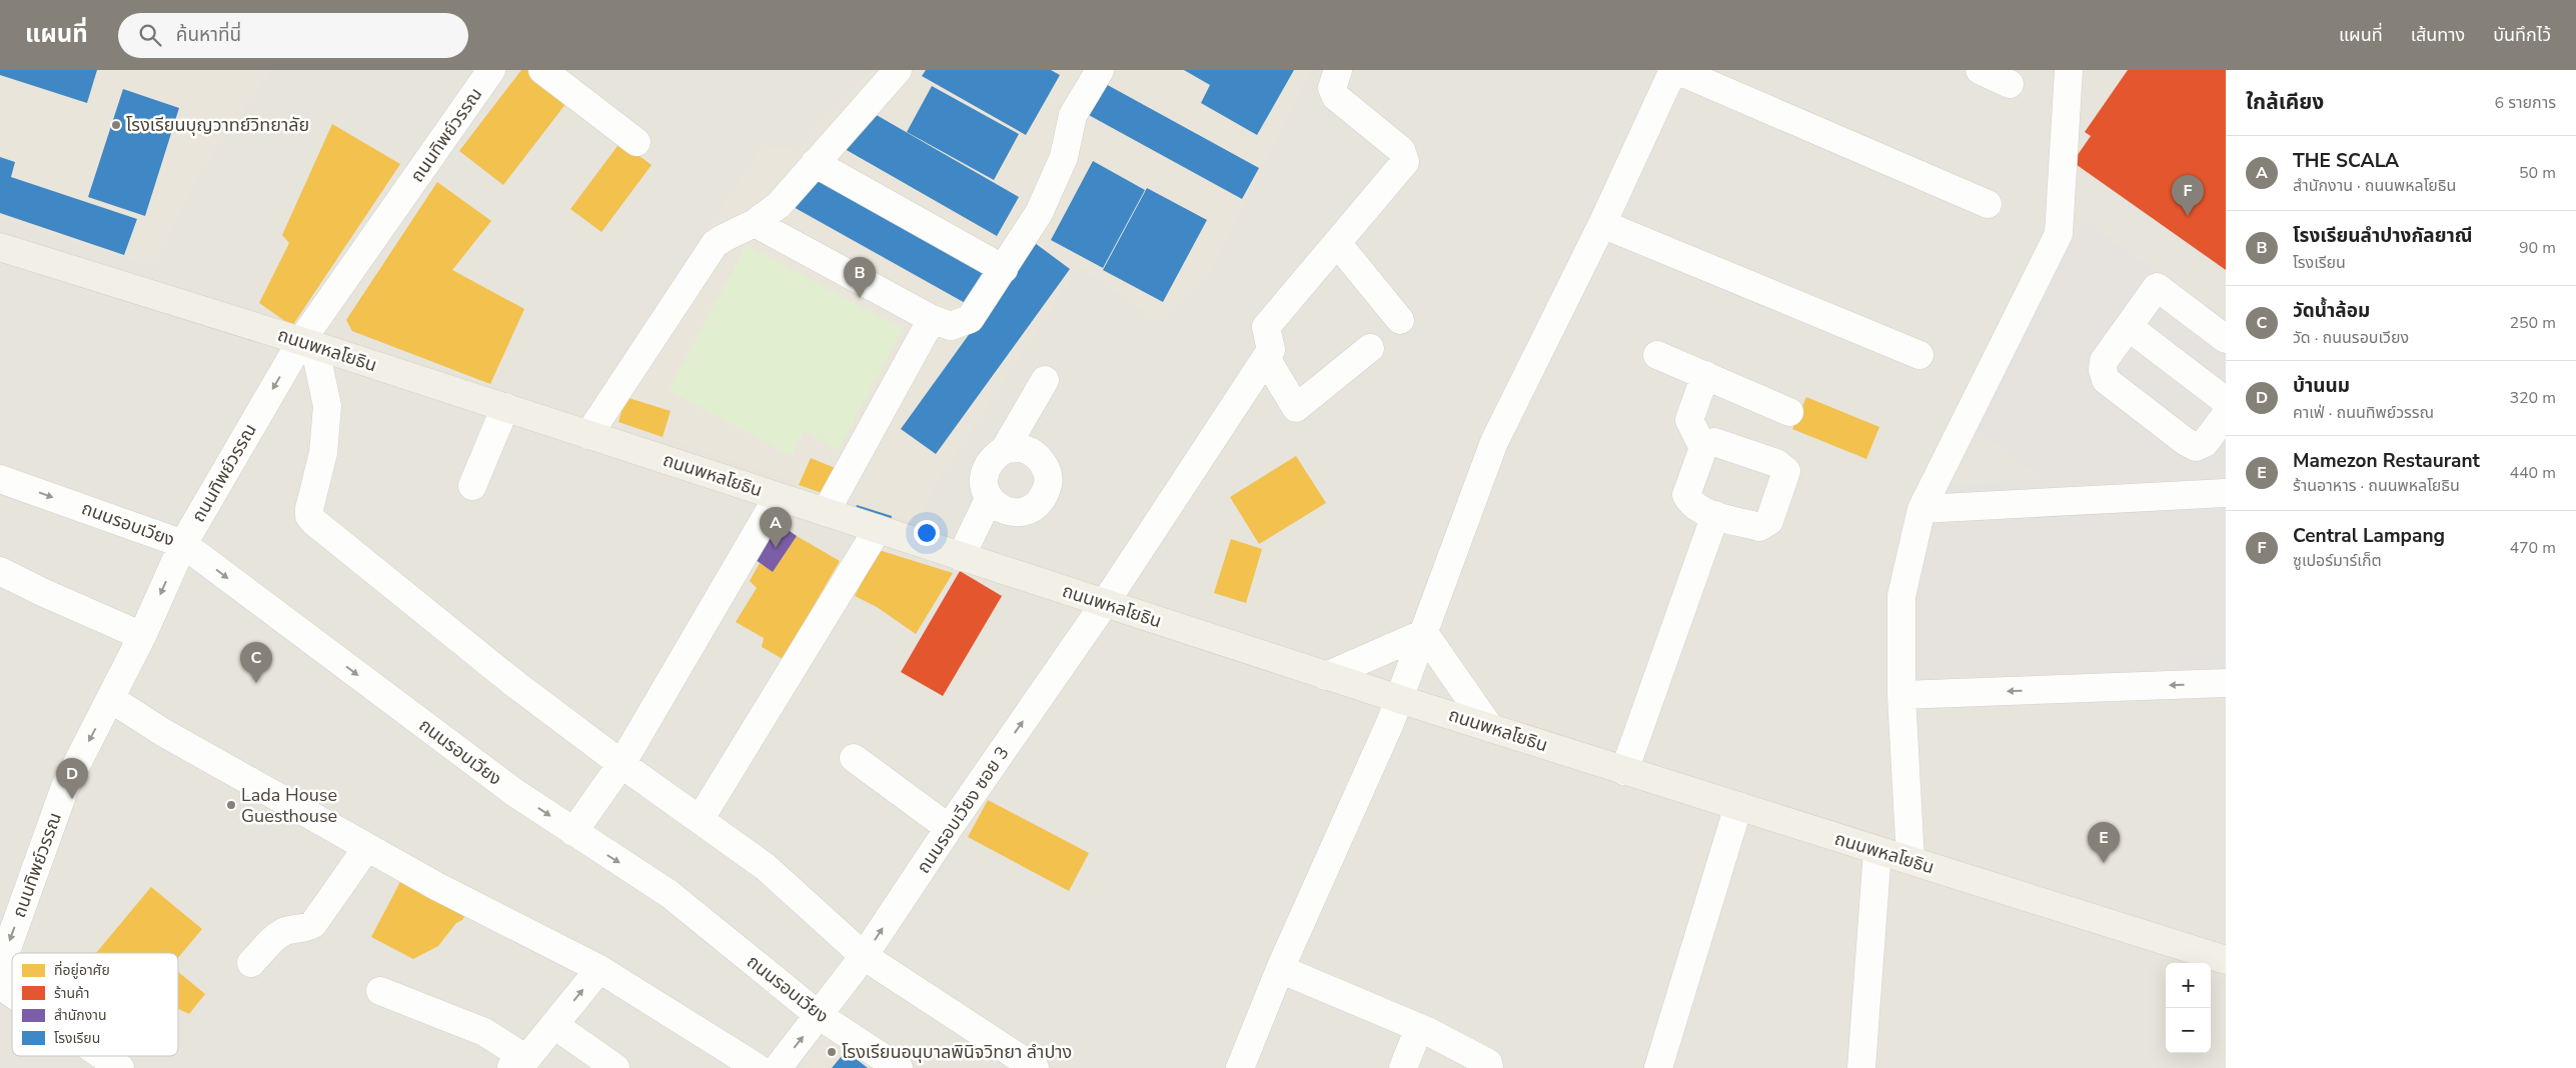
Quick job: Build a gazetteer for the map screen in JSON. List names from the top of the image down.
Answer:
{
  "streets": {
    "main road": ["ถนนพหลโยธิน"],
    "street": ["ถนนทิพย์วรรณ", "ถนนรอบเวียง", "ถนนรอบเวียง ซอย 3"]
  },
  "crossings": [
    ["ถนนทิพย์วรรณ", "ถนนพหลโยธิน"],
    ["ถนนทิพย์วรรณ", "ถนนรอบเวียง"],
    ["ถนนพหลโยธิน", "ถนนรอบเวียง ซอย 3"],
    ["ถนนรอบเวียง", "ถนนรอบเวียง ซอย 3"]
  ],
  "one_way": ["ถนนทิพย์วรรณ"],
  "places": ["โรงเรียนบุญวาทย์วิทยาลัย", "Lada House Guesthouse", "โรงเรียนอนุบาลพินิจวิทยา ลำปาง"],
  "legend": [
    "ที่อยู่อาศัย",
    "ร้านค้า",
    "สำนักงาน",
    "โรงเรียน"
  ],
  "page": {
    "header": "แผนที่",
    "search": "ค้นหาที่นี่",
    "nav": ["แผนที่", "เส้นทาง", "บันทึกไว้"],
    "heading": ["ใกล้เคียง", "6 รายการ"],
    "list": [
      {
        "mark": "A",
        "name": "THE SCALA",
        "note": "สำนักงาน · ถนนพหลโยธิน",
        "value": "50 m"
      },
      {
        "mark": "B",
        "name": "โรงเรียนลำปางกัลยาณี",
        "note": "โรงเรียน",
        "value": "90 m"
      },
      {
        "mark": "C",
        "name": "วัดน้ำล้อม",
        "note": "วัด · ถนนรอบเวียง",
        "value": "250 m"
      },
      {
        "mark": "D",
        "name": "บ้านนม",
        "note": "คาเฟ่ · ถนนทิพย์วรรณ",
        "value": "320 m"
      },
      {
        "mark": "E",
        "name": "Mamezon Restaurant",
        "note": "ร้านอาหาร · ถนนพหลโยธิน",
        "value": "440 m"
      },
      {
        "mark": "F",
        "name": "Central Lampang",
        "note": "ซูเปอร์มาร์เก็ต",
        "value": "470 m"
      }
    ],
    "pins": [
      "F",
      "B",
      "A",
      "C",
      "D",
      "E"
    ],
    "map_buttons": ["+", "−"]
  }
}
